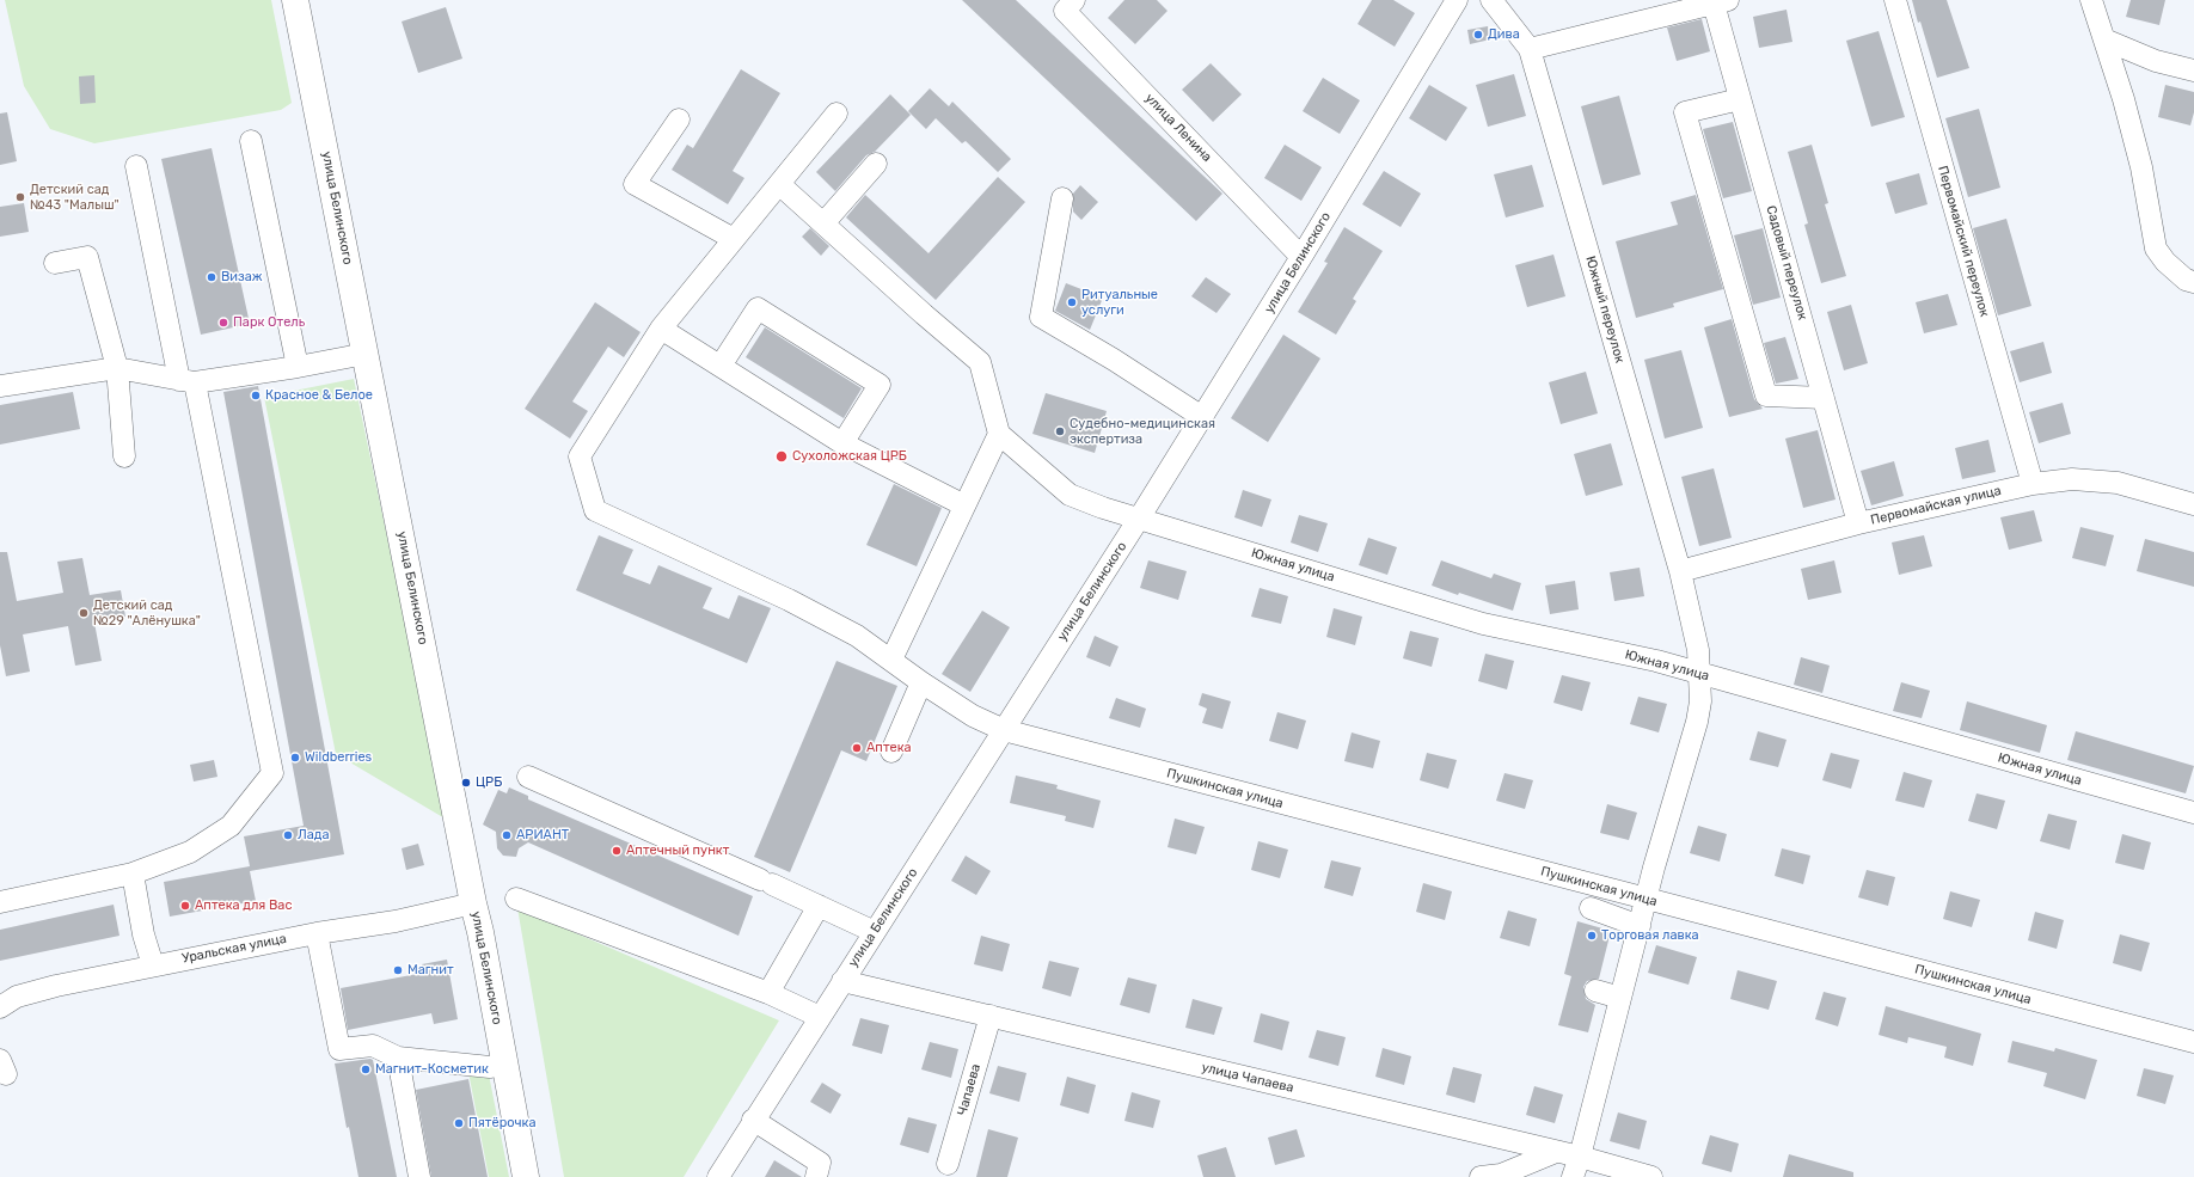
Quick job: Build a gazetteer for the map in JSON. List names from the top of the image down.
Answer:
{
  "streets": {
    "main road": ["улица Белинского"],
    "street": [
      "улица Ленина",
      "Первомайский переулок",
      "Садовый переулок",
      "Южный переулок",
      "Первомайская улица",
      "Южная улица",
      "Пушкинская улица",
      "Уральская улица",
      "улица Чапаева",
      "Чапаева"
    ]
  },
  "crossings": [
    ["улица Ленина", "улица Белинского"],
    ["улица Белинского", "Южная улица"],
    ["улица Белинского", "Пушкинская улица"],
    ["улица Белинского", "Уральская улица"],
    ["улица Белинского", "улица Чапаева"],
    ["Первомайский переулок", "Первомайская улица"],
    ["Садовый переулок", "Первомайская улица"],
    ["Южный переулок", "Первомайская улица"],
    ["Южный переулок", "Южная улица"],
    ["Южный переулок", "Пушкинская улица"],
    ["Южный переулок", "улица Чапаева"],
    ["улица Чапаева", "Чапаева"]
  ],
  "places": [
    "Дива",
    "Детский сад №43 \"Малыш\"",
    "Визаж",
    "Ритуальные услуги",
    "Парк Отель",
    "Красное & Белое",
    "Судебно-медицинская экспертиза",
    "Сухоложская ЦРБ",
    "Детский сад №29 \"Алёнушка\"",
    "Аптека",
    "Wildberries",
    "ЦРБ",
    "Лада",
    "АРИАНТ",
    "Аптечный пункт",
    "Аптека для Вас",
    "Торговая лавка",
    "Магнит",
    "Магнит-Косметик",
    "Пятёрочка"
  ]
}
